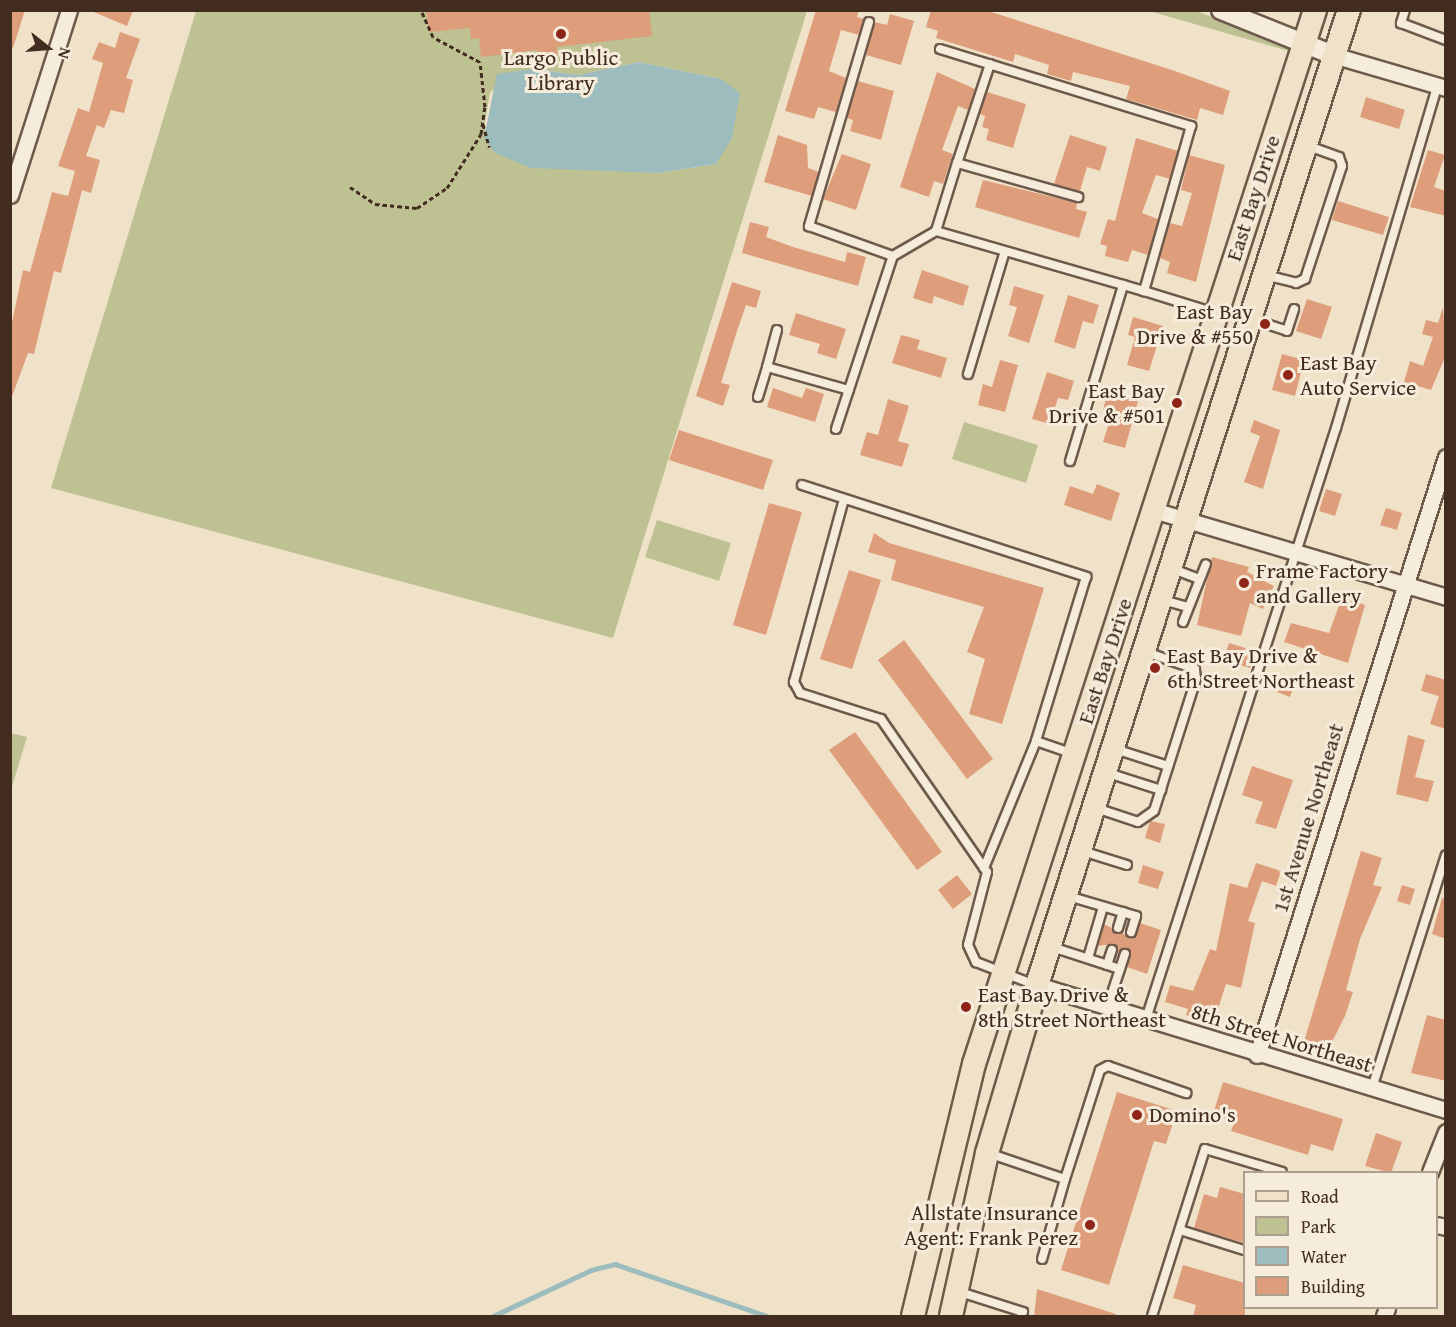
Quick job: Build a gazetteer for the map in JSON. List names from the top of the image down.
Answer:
{
  "streets": {
    "main road": ["East Bay Drive"],
    "street": ["1st Avenue Northeast", "8th Street Northeast"]
  },
  "crossings": [
    ["East Bay Drive", "8th Street Northeast"],
    ["1st Avenue Northeast", "8th Street Northeast"]
  ],
  "places": [
    "Largo Public Library",
    "East Bay Drive & #550",
    "East Bay Auto Service",
    "East Bay Drive & #501",
    "Frame Factory and Gallery",
    "East Bay Drive & 6th Street Northeast",
    "East Bay Drive & 8th Street Northeast",
    "Domino's",
    "Allstate Insurance Agent: Frank Perez"
  ],
  "legend": [
    "Road",
    "Park",
    "Water",
    "Building"
  ],
  "north": "right"
}
